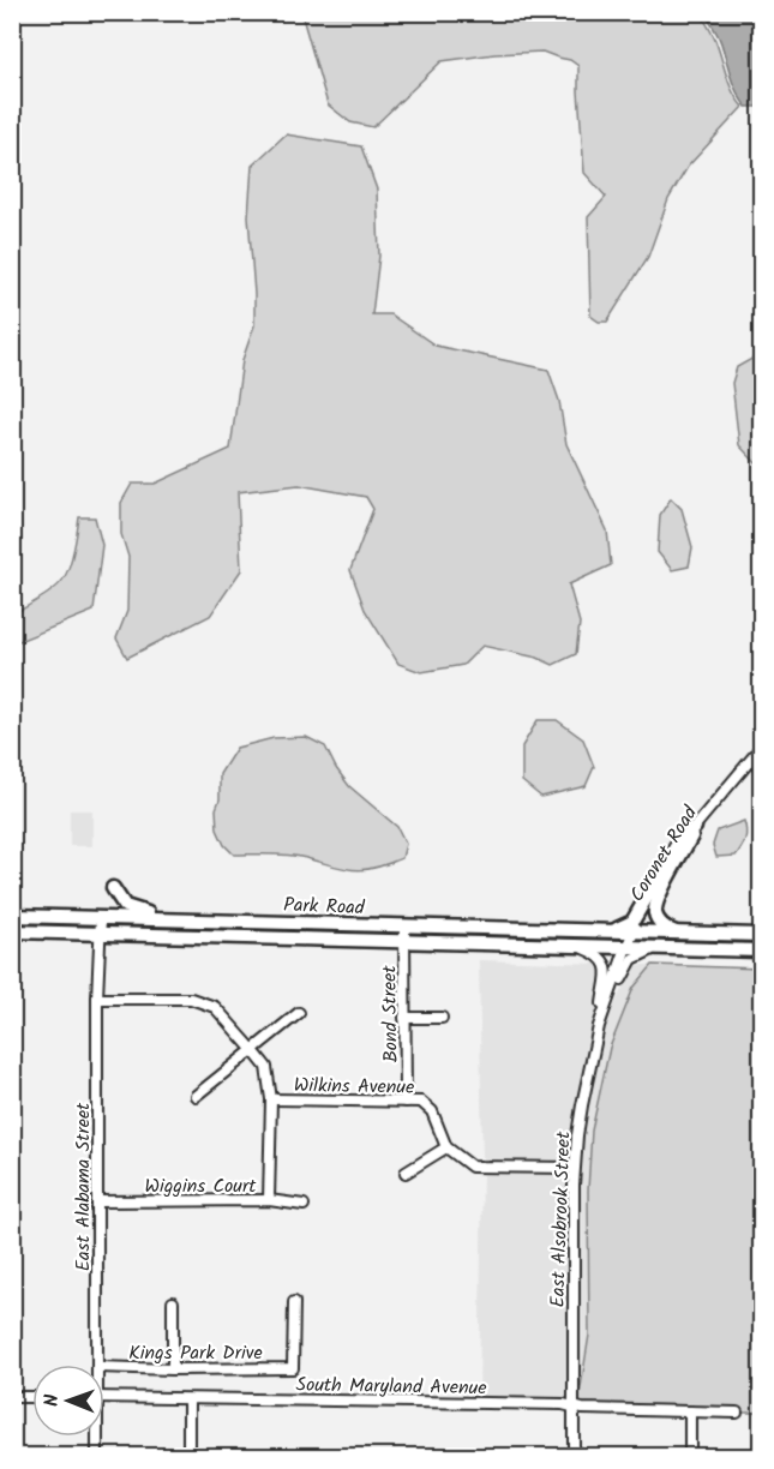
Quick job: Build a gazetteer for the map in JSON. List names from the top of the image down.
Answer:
{
  "streets": {
    "main road": ["Park Road"],
    "street": [
      "Coronet Road",
      "Bond Street",
      "Wilkins Avenue",
      "Wiggins Court",
      "East Alabama Street",
      "East Alsobrook Street",
      "Kings Park Drive",
      "South Maryland Avenue"
    ]
  },
  "crossings": [
    ["Coronet Road", "Park Road"],
    ["Coronet Road", "East Alsobrook Street"],
    ["Park Road", "Bond Street"],
    ["Park Road", "East Alabama Street"],
    ["Park Road", "East Alsobrook Street"],
    ["Bond Street", "Wilkins Avenue"],
    ["Wiggins Court", "East Alabama Street"],
    ["East Alsobrook Street", "South Maryland Avenue"]
  ],
  "north": "left"
}
